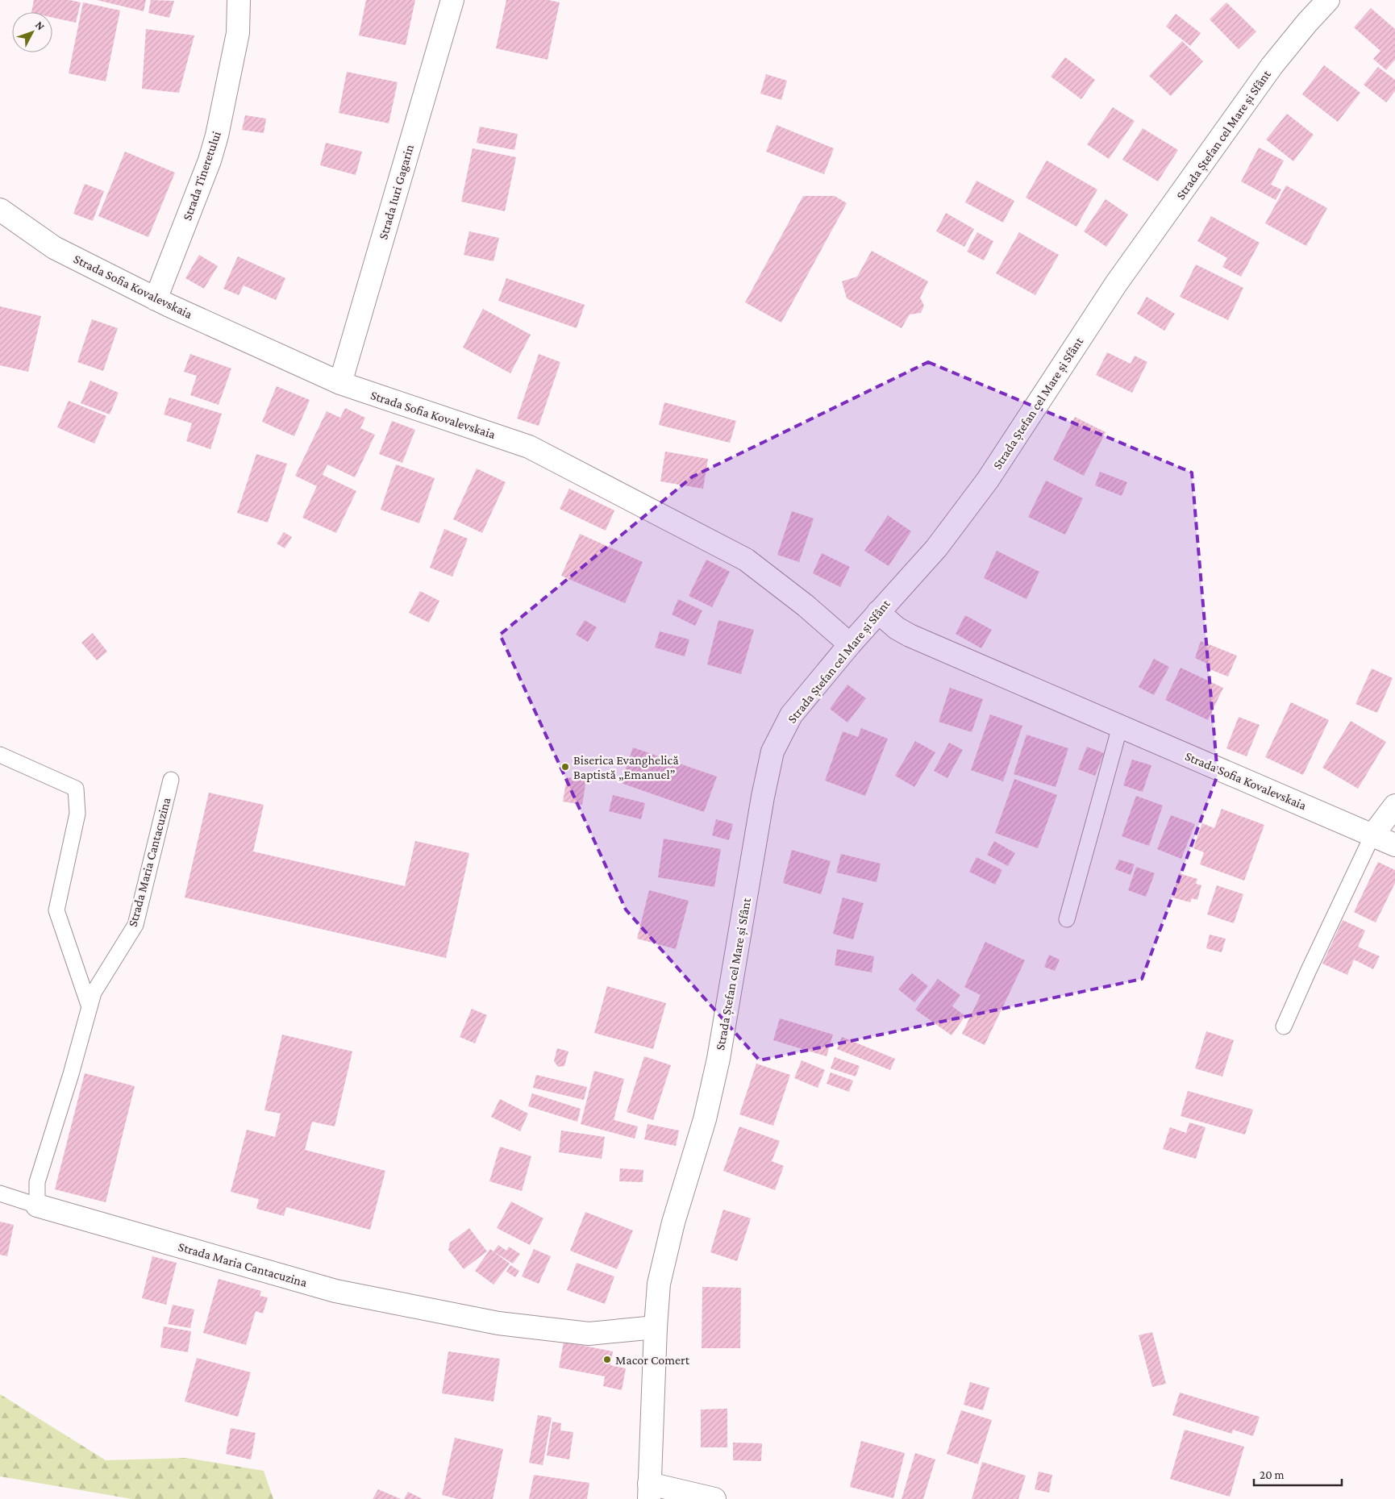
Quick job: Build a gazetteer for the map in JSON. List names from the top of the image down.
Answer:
{
  "streets": {
    "street": [
      "Strada Ștefan cel Mare și Sfânt",
      "Strada Tineretului",
      "Strada Iuri Gagarin",
      "Strada Sofia Kovalevskaia",
      "Strada Maria Cantacuzina"
    ]
  },
  "crossings": [
    ["Strada Ștefan cel Mare și Sfânt", "Strada Sofia Kovalevskaia"],
    ["Strada Ștefan cel Mare și Sfânt", "Strada Maria Cantacuzina"],
    ["Strada Tineretului", "Strada Sofia Kovalevskaia"],
    ["Strada Iuri Gagarin", "Strada Sofia Kovalevskaia"]
  ],
  "places": ["Biserica Evanghelică Baptistă „Emanuel”", "Macor Comert"],
  "scale_bar": "20 m",
  "north": "top right"
}
